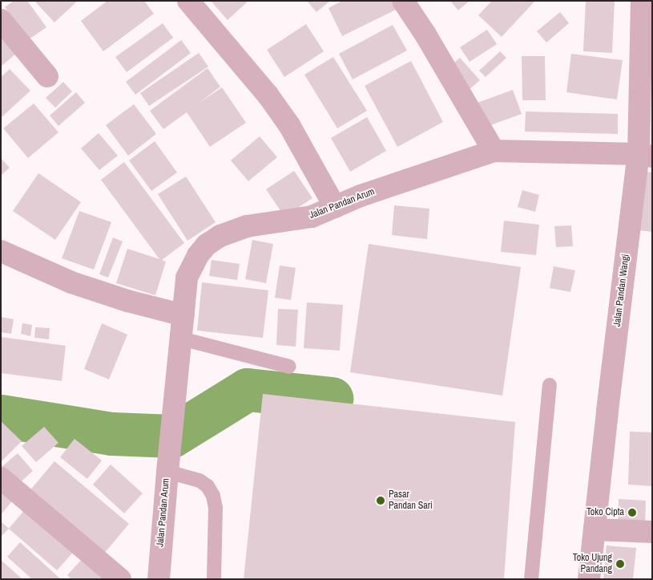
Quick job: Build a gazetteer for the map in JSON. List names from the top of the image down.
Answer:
{
  "streets": {
    "street": ["Jalan Pandan Arum", "Jalan Pandan Wangi"]
  },
  "crossings": [
    ["Jalan Pandan Arum", "Jalan Pandan Wangi"]
  ],
  "places": ["Pasar Pandan Sari", "Toko Cipta", "Toko Ujung Pandang"]
}
